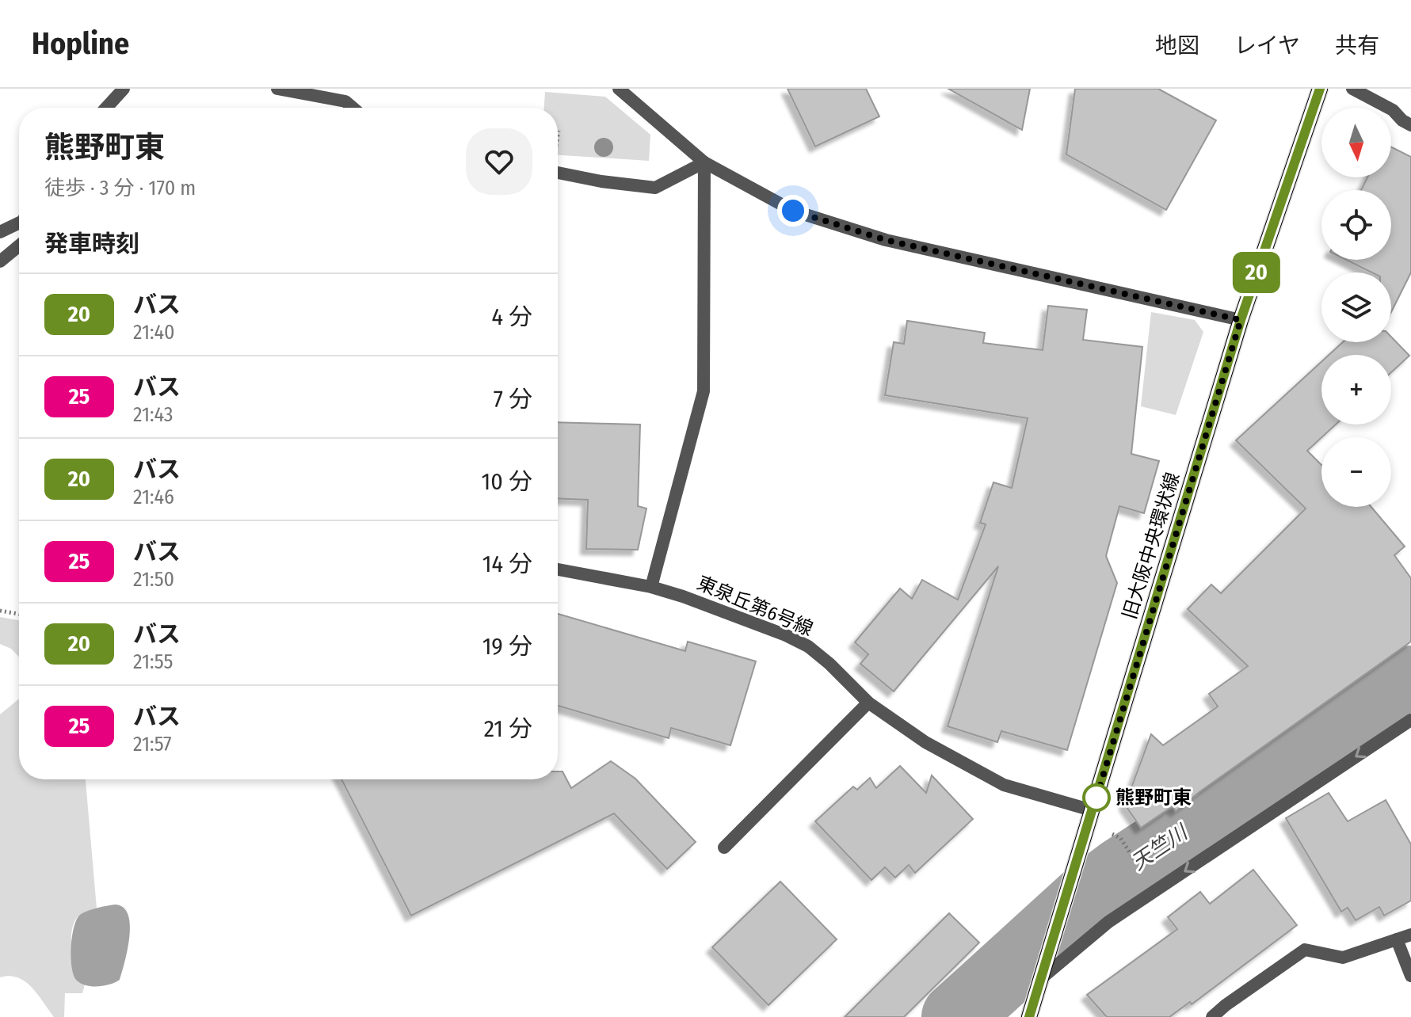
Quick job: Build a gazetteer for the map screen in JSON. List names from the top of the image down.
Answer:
{
  "streets": {
    "main road": ["旧大阪中央環状線"],
    "street": ["東泉丘第6号線"]
  },
  "crossings": [
    ["旧大阪中央環状線", "東泉丘第6号線"]
  ],
  "water": ["天竺川"],
  "places": ["熊野町東"],
  "lines": ["bus line 20"],
  "north": "bottom",
  "page": {
    "header": "Hopline",
    "nav": ["地図", "レイヤ", "共有"],
    "on_map": "20",
    "map_buttons": ["+", "−"],
    "heading": [
      ["熊野町東", "徒歩 · 3 分 · 170 m"],
      "発車時刻"
    ],
    "list": [
      {
        "mark": "20",
        "name": "バス",
        "note": "21:40",
        "value": "4 分"
      },
      {
        "mark": "25",
        "name": "バス",
        "note": "21:43",
        "value": "7 分"
      },
      {
        "mark": "20",
        "name": "バス",
        "note": "21:46",
        "value": "10 分"
      },
      {
        "mark": "25",
        "name": "バス",
        "note": "21:50",
        "value": "14 分"
      },
      {
        "mark": "20",
        "name": "バス",
        "note": "21:55",
        "value": "19 分"
      },
      {
        "mark": "25",
        "name": "バス",
        "note": "21:57",
        "value": "21 分"
      }
    ]
  }
}
